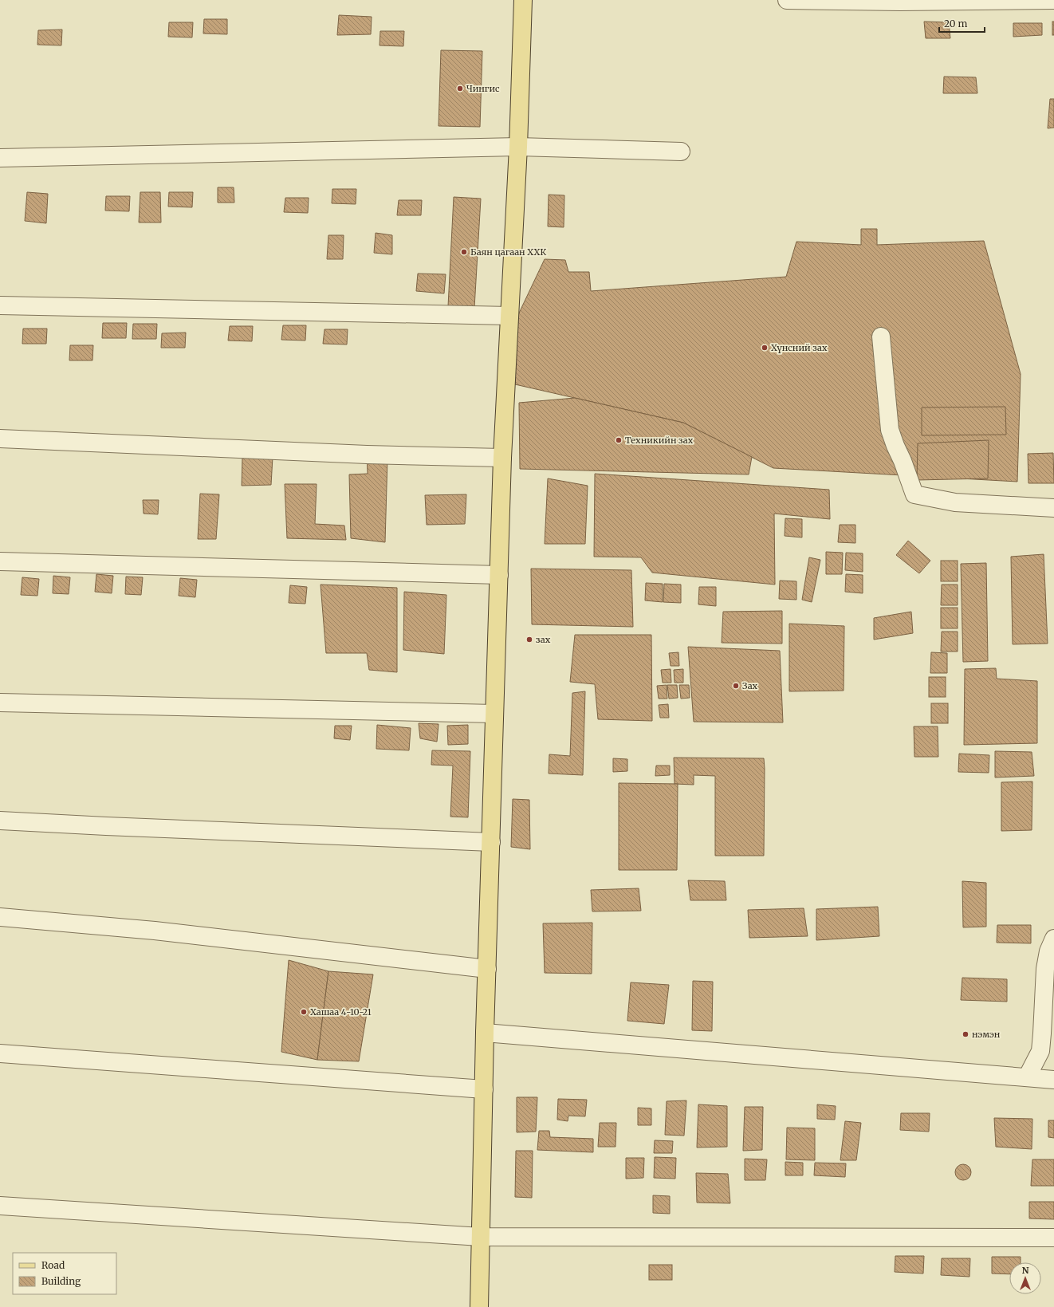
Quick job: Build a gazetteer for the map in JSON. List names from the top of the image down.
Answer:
{
  "places": [
    "Чингис",
    "Баян цагаан ХХК",
    "Хүнсний зах",
    "Техникийн зах",
    "зах",
    "Зах",
    "Хашаа 4-10-21",
    "нэмэн"
  ],
  "legend": ["Road", "Building"],
  "scale_bar": "20 m",
  "north": "top"
}
